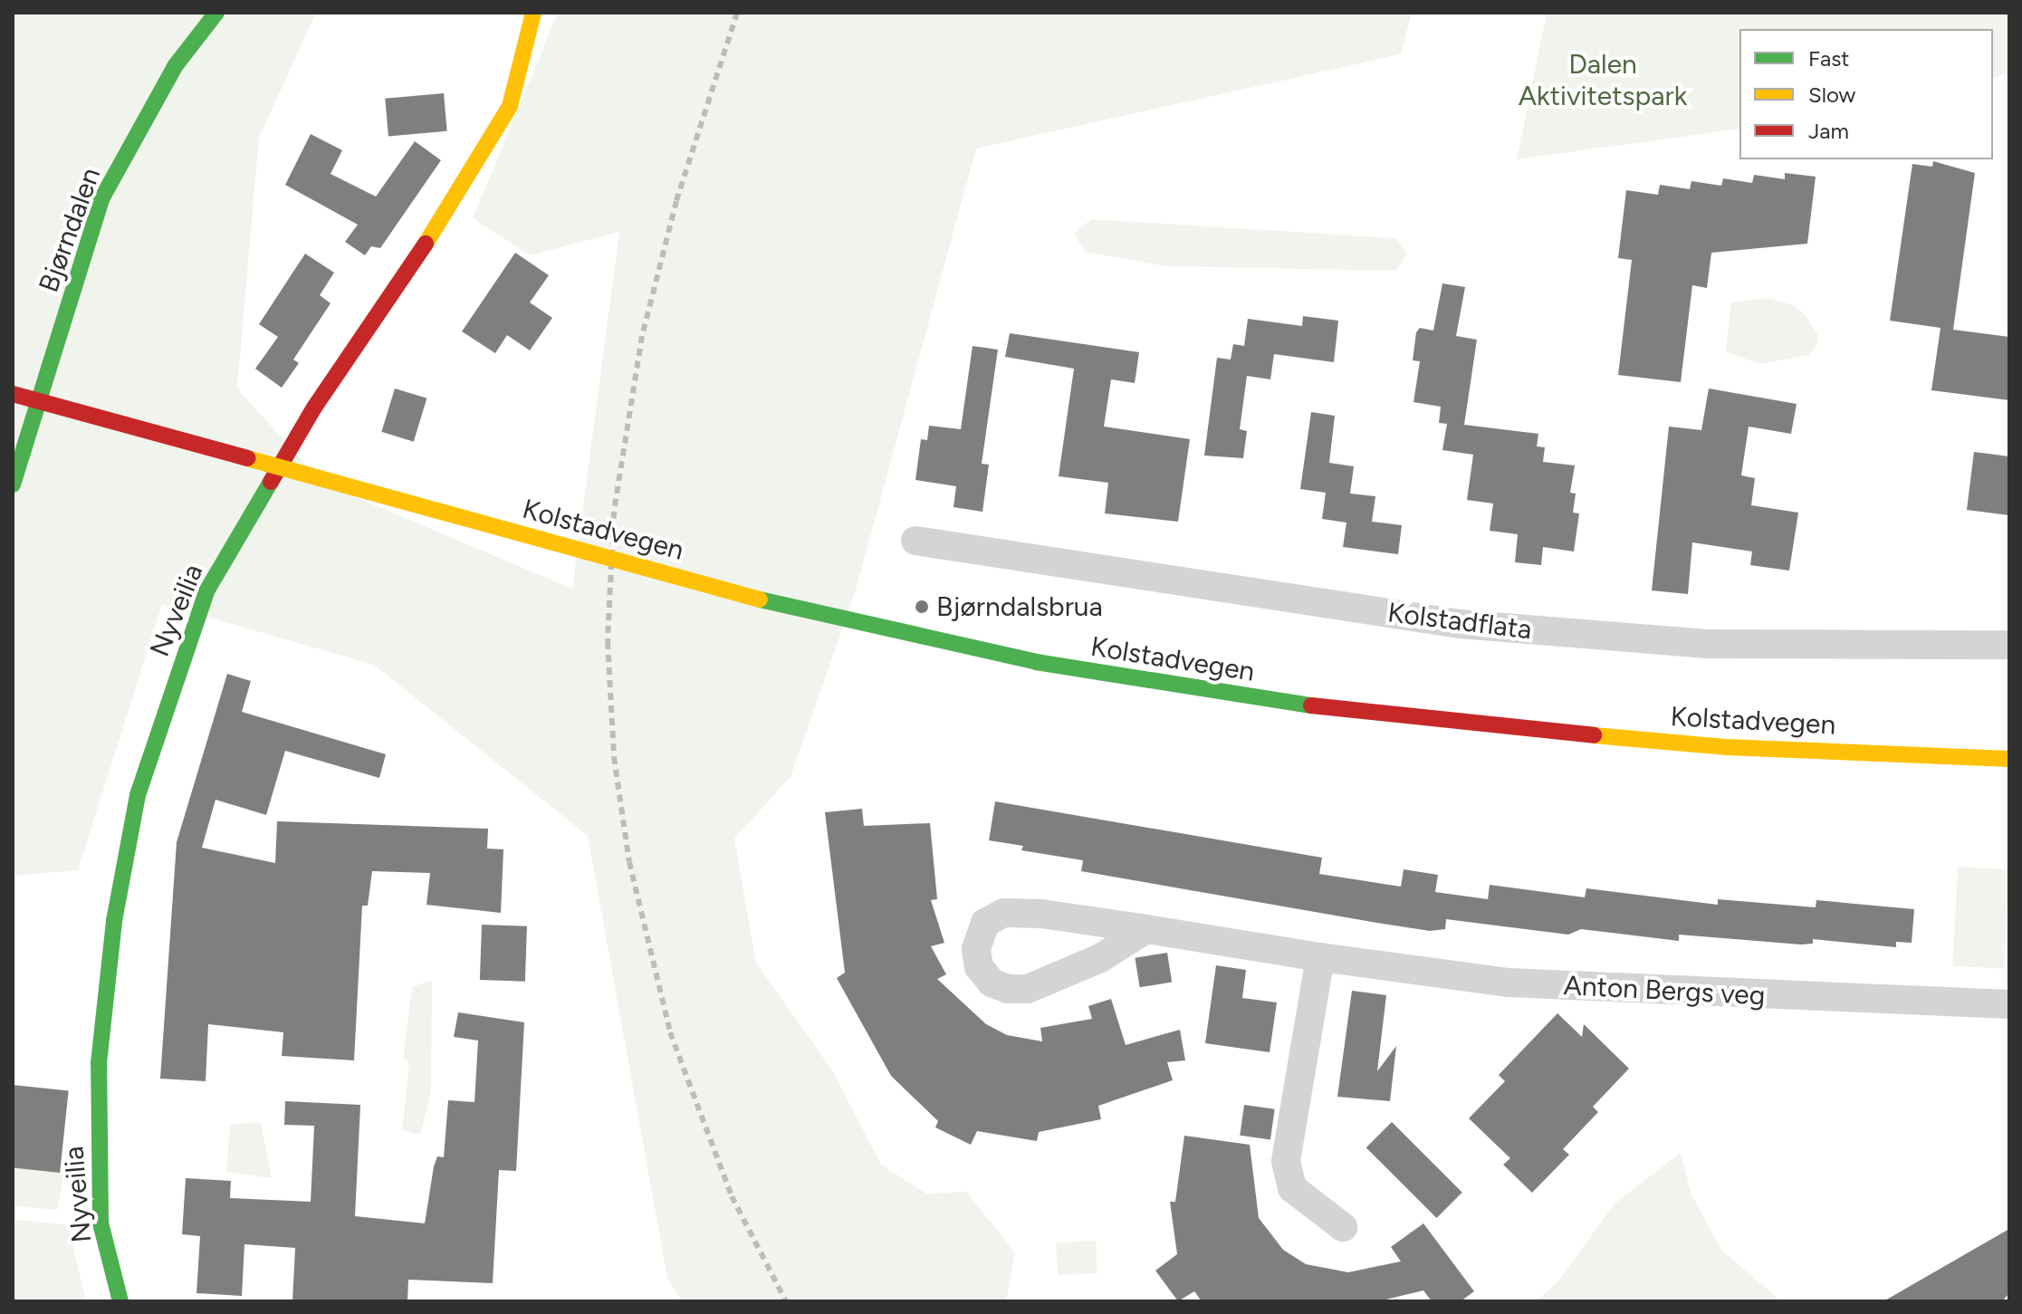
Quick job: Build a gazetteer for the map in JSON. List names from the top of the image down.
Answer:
{
  "streets": {
    "main road": ["Bjørndalen", "Kolstadvegen", "Nyveilia"],
    "street": ["Kolstadflata", "Anton Bergs veg"]
  },
  "parks": ["Dalen Aktivitetspark"],
  "places": ["Bjørndalsbrua"],
  "legend": ["Fast", "Slow", "Jam"]
}
